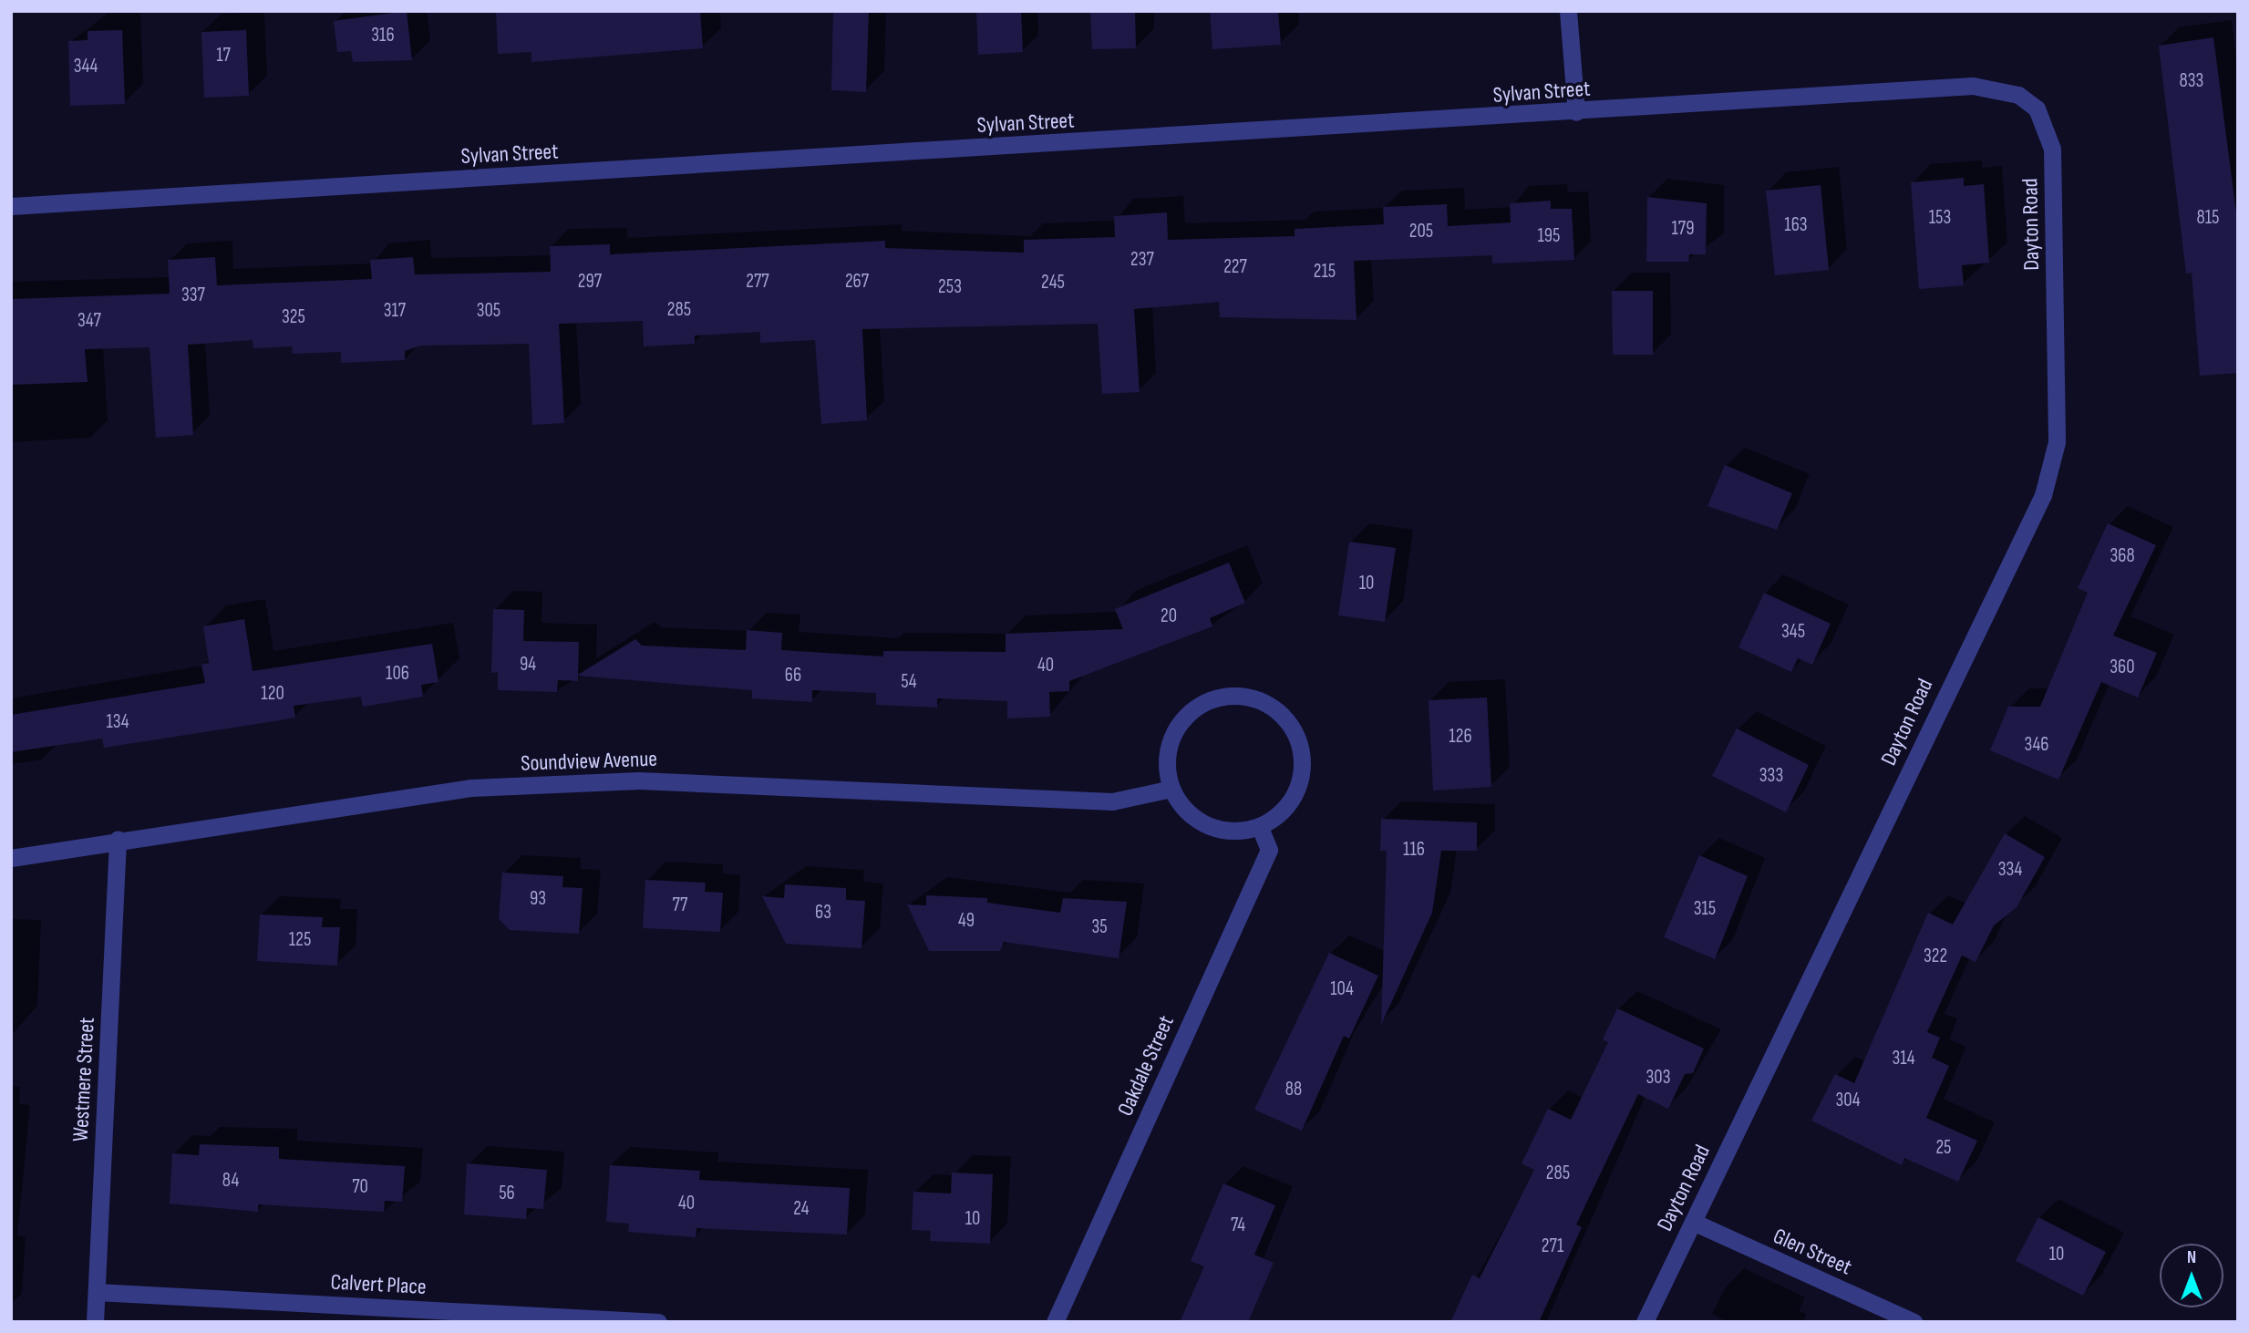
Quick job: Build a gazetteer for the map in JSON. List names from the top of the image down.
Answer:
{
  "streets": {
    "street": [
      "Sylvan Street",
      "Dayton Road",
      "Soundview Avenue",
      "Oakdale Street",
      "Westmere Street",
      "Glen Street",
      "Calvert Place"
    ]
  },
  "crossings": [
    ["Sylvan Street", "Dayton Road"],
    ["Dayton Road", "Glen Street"],
    ["Soundview Avenue", "Oakdale Street"],
    ["Soundview Avenue", "Westmere Street"],
    ["Westmere Street", "Calvert Place"]
  ],
  "house_numbers": [
    "316",
    "17",
    "344",
    "833",
    "153",
    "815",
    "163",
    "179",
    "205",
    "195",
    "237",
    "227",
    "215",
    "297",
    "277",
    "267",
    "245",
    "253",
    "337",
    "285",
    "317",
    "305",
    "325",
    "347",
    "368",
    "10",
    "20",
    "345",
    "94",
    "40",
    "360",
    "106",
    "66",
    "54",
    "120",
    "134",
    "126",
    "346",
    "333",
    "116",
    "334",
    "93",
    "77",
    "315",
    "63",
    "49",
    "35",
    "125",
    "322",
    "104",
    "314",
    "303",
    "88",
    "304",
    "25",
    "285",
    "84",
    "70",
    "56",
    "40",
    "24",
    "10",
    "74",
    "271",
    "10"
  ],
  "north": "top"
}
